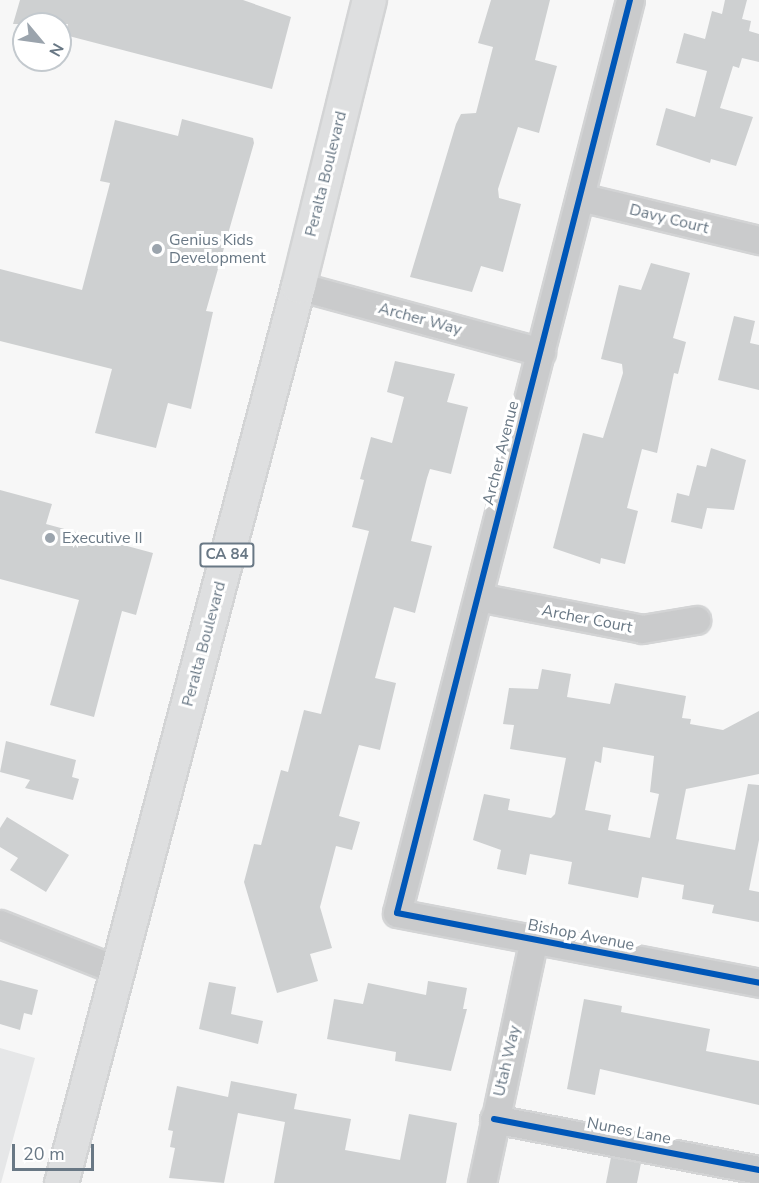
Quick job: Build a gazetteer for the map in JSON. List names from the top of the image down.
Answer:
{
  "streets": {
    "main road": ["Peralta Boulevard", "CA 84"],
    "street": [
      "Davy Court",
      "Archer Way",
      "Archer Avenue",
      "Archer Court",
      "Bishop Avenue",
      "Utah Way",
      "Nunes Lane"
    ]
  },
  "crossings": [
    ["Peralta Boulevard", "Archer Way"],
    ["Davy Court", "Archer Avenue"],
    ["Archer Way", "Archer Avenue"],
    ["Archer Avenue", "Archer Court"],
    ["Archer Avenue", "Bishop Avenue"],
    ["Bishop Avenue", "Utah Way"],
    ["Utah Way", "Nunes Lane"]
  ],
  "places": ["Genius Kids Development", "Executive II"],
  "scale_bar": "20 m",
  "north": "bottom right"
}
